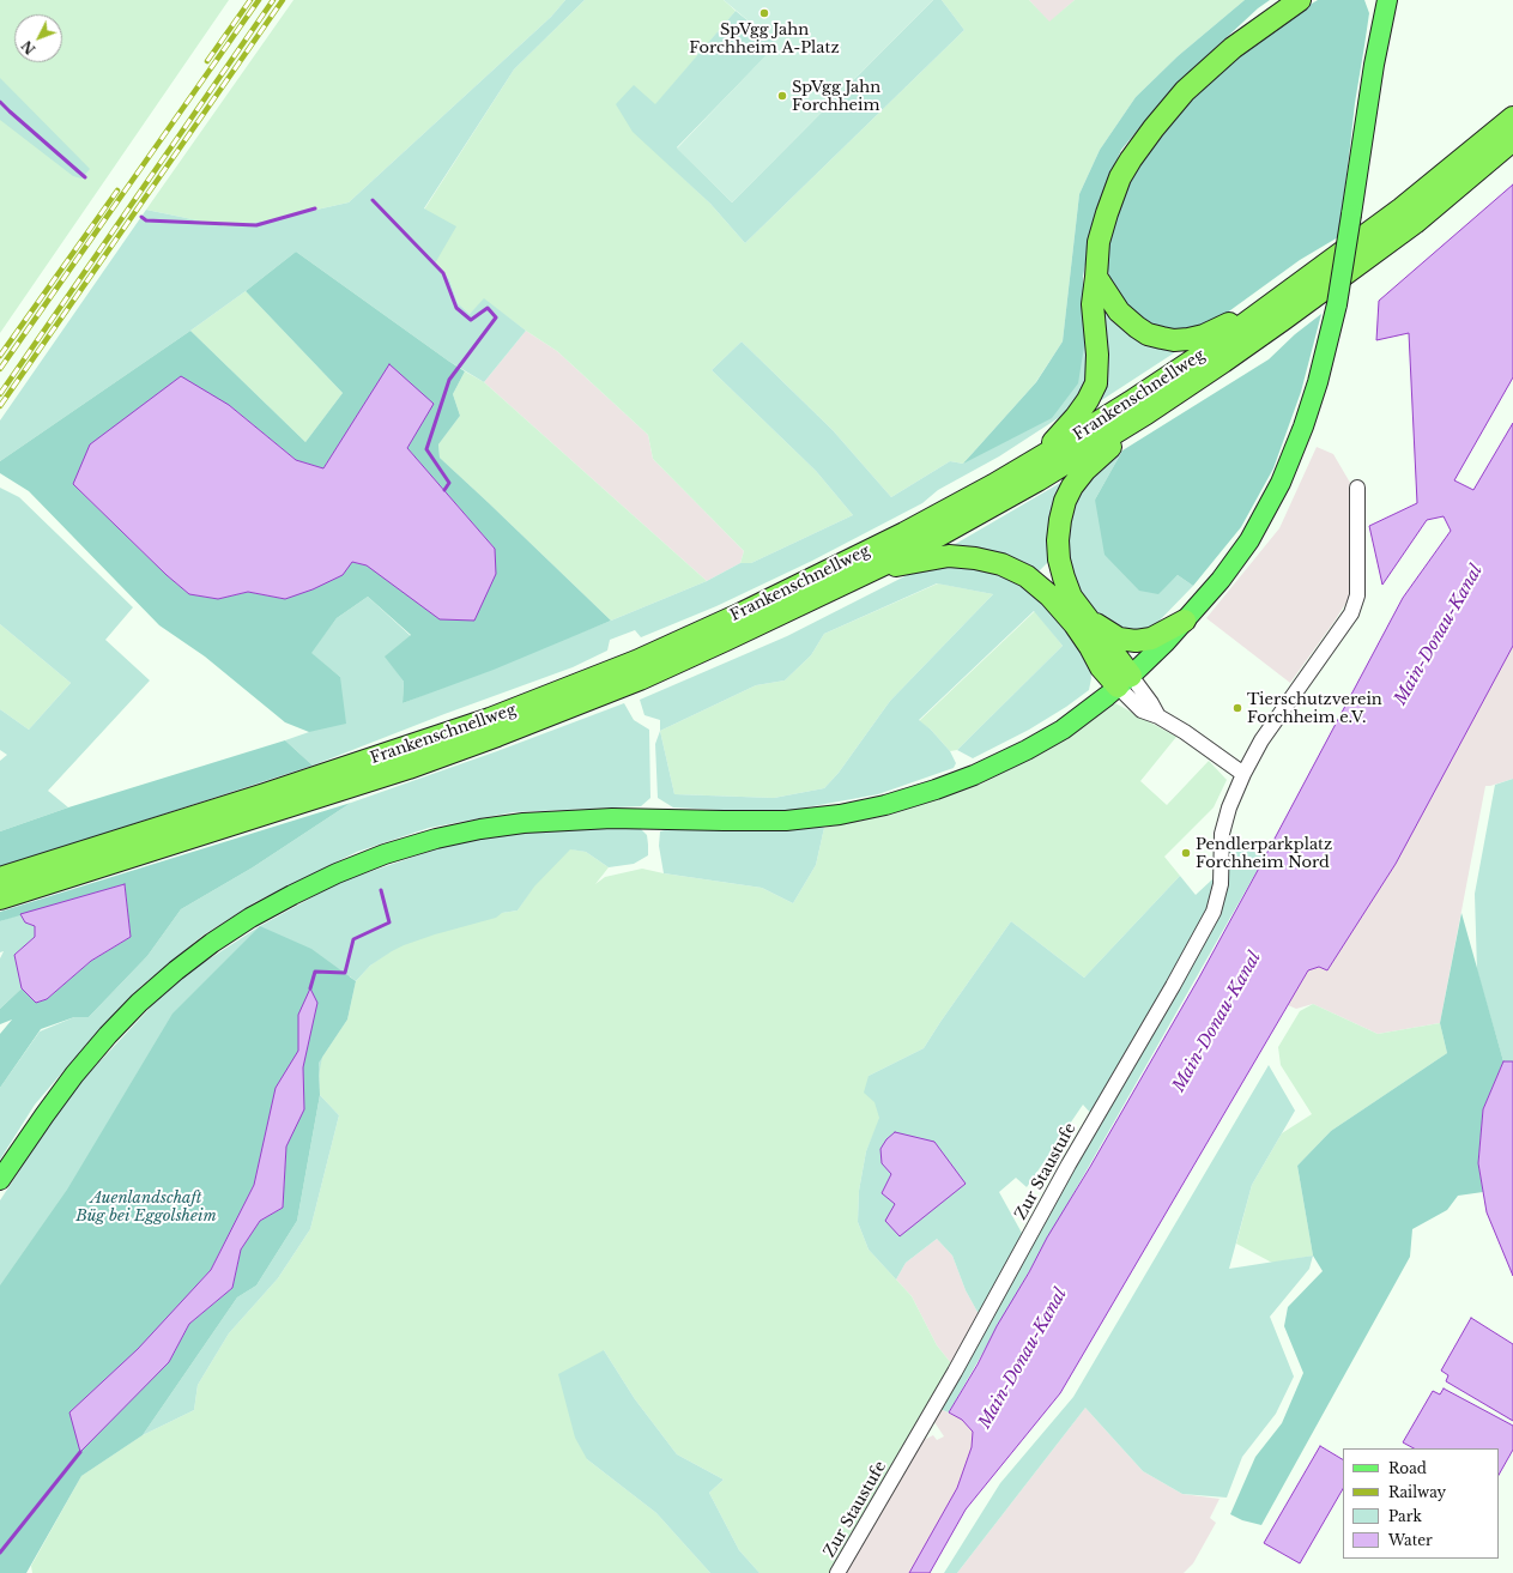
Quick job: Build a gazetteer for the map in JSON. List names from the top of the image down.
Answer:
{
  "streets": {
    "highway": ["Frankenschnellweg"],
    "street": ["Zur Staustufe"]
  },
  "water": ["Main-Donau-Kanal"],
  "parks": ["Auenlandschaft Büg bei Eggolsheim"],
  "places": [
    "SpVgg Jahn Forchheim A-Platz",
    "SpVgg Jahn Forchheim",
    "Tierschutzverein Forchheim e.V.",
    "Pendlerparkplatz Forchheim Nord"
  ],
  "legend": [
    "Road",
    "Railway",
    "Park",
    "Water"
  ],
  "north": "bottom left"
}
